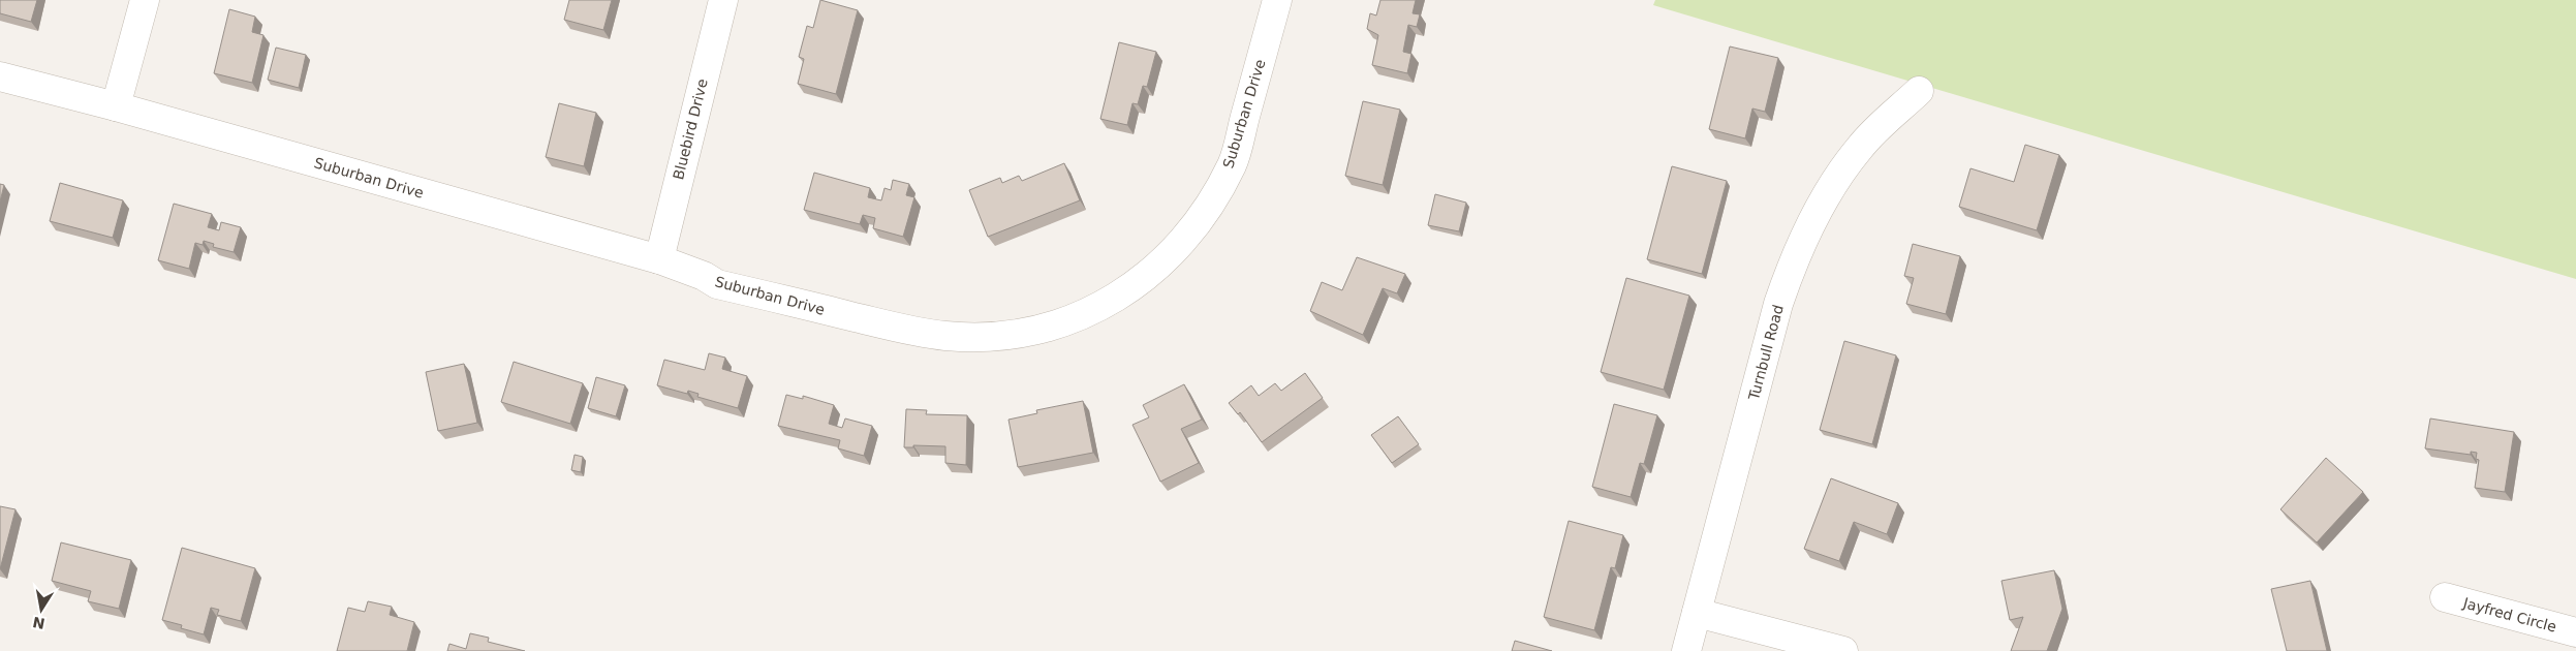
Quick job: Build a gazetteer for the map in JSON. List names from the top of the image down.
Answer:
{
  "streets": {
    "street": [
      "Suburban Drive",
      "Bluebird Drive",
      "Turnbull Road",
      "Jayfred Circle"
    ]
  },
  "crossings": [
    ["Suburban Drive", "Bluebird Drive"]
  ],
  "north": "bottom"
}
